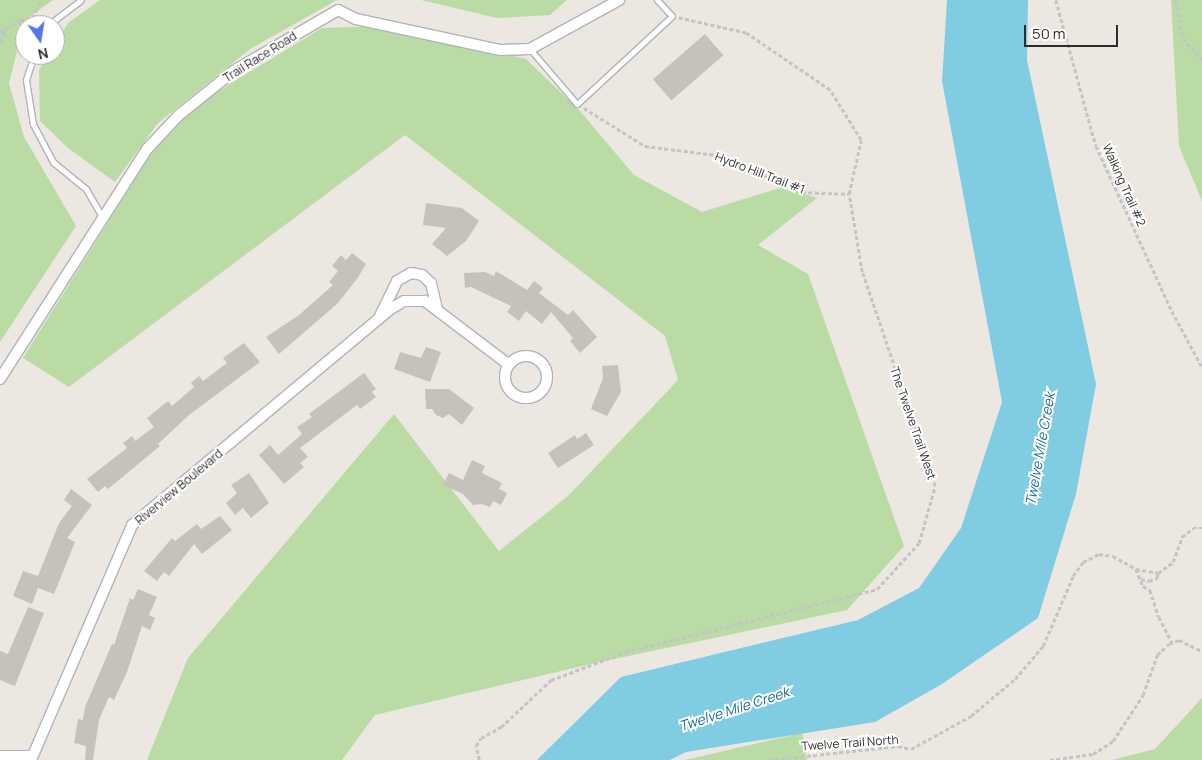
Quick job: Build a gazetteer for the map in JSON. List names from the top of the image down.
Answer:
{
  "streets": {
    "street": ["Trail Race Road", "Riverview Boulevard"],
    "path": [
      "Hydro Hill Trail #1",
      "Walking Trail #2",
      "The Twelve Trail West",
      "Twelve Trail North"
    ]
  },
  "crossings": [
    ["Hydro Hill Trail #1", "The Twelve Trail West"]
  ],
  "water": ["Twelve Mile Creek"],
  "scale_bar": "50 m",
  "north": "bottom"
}
